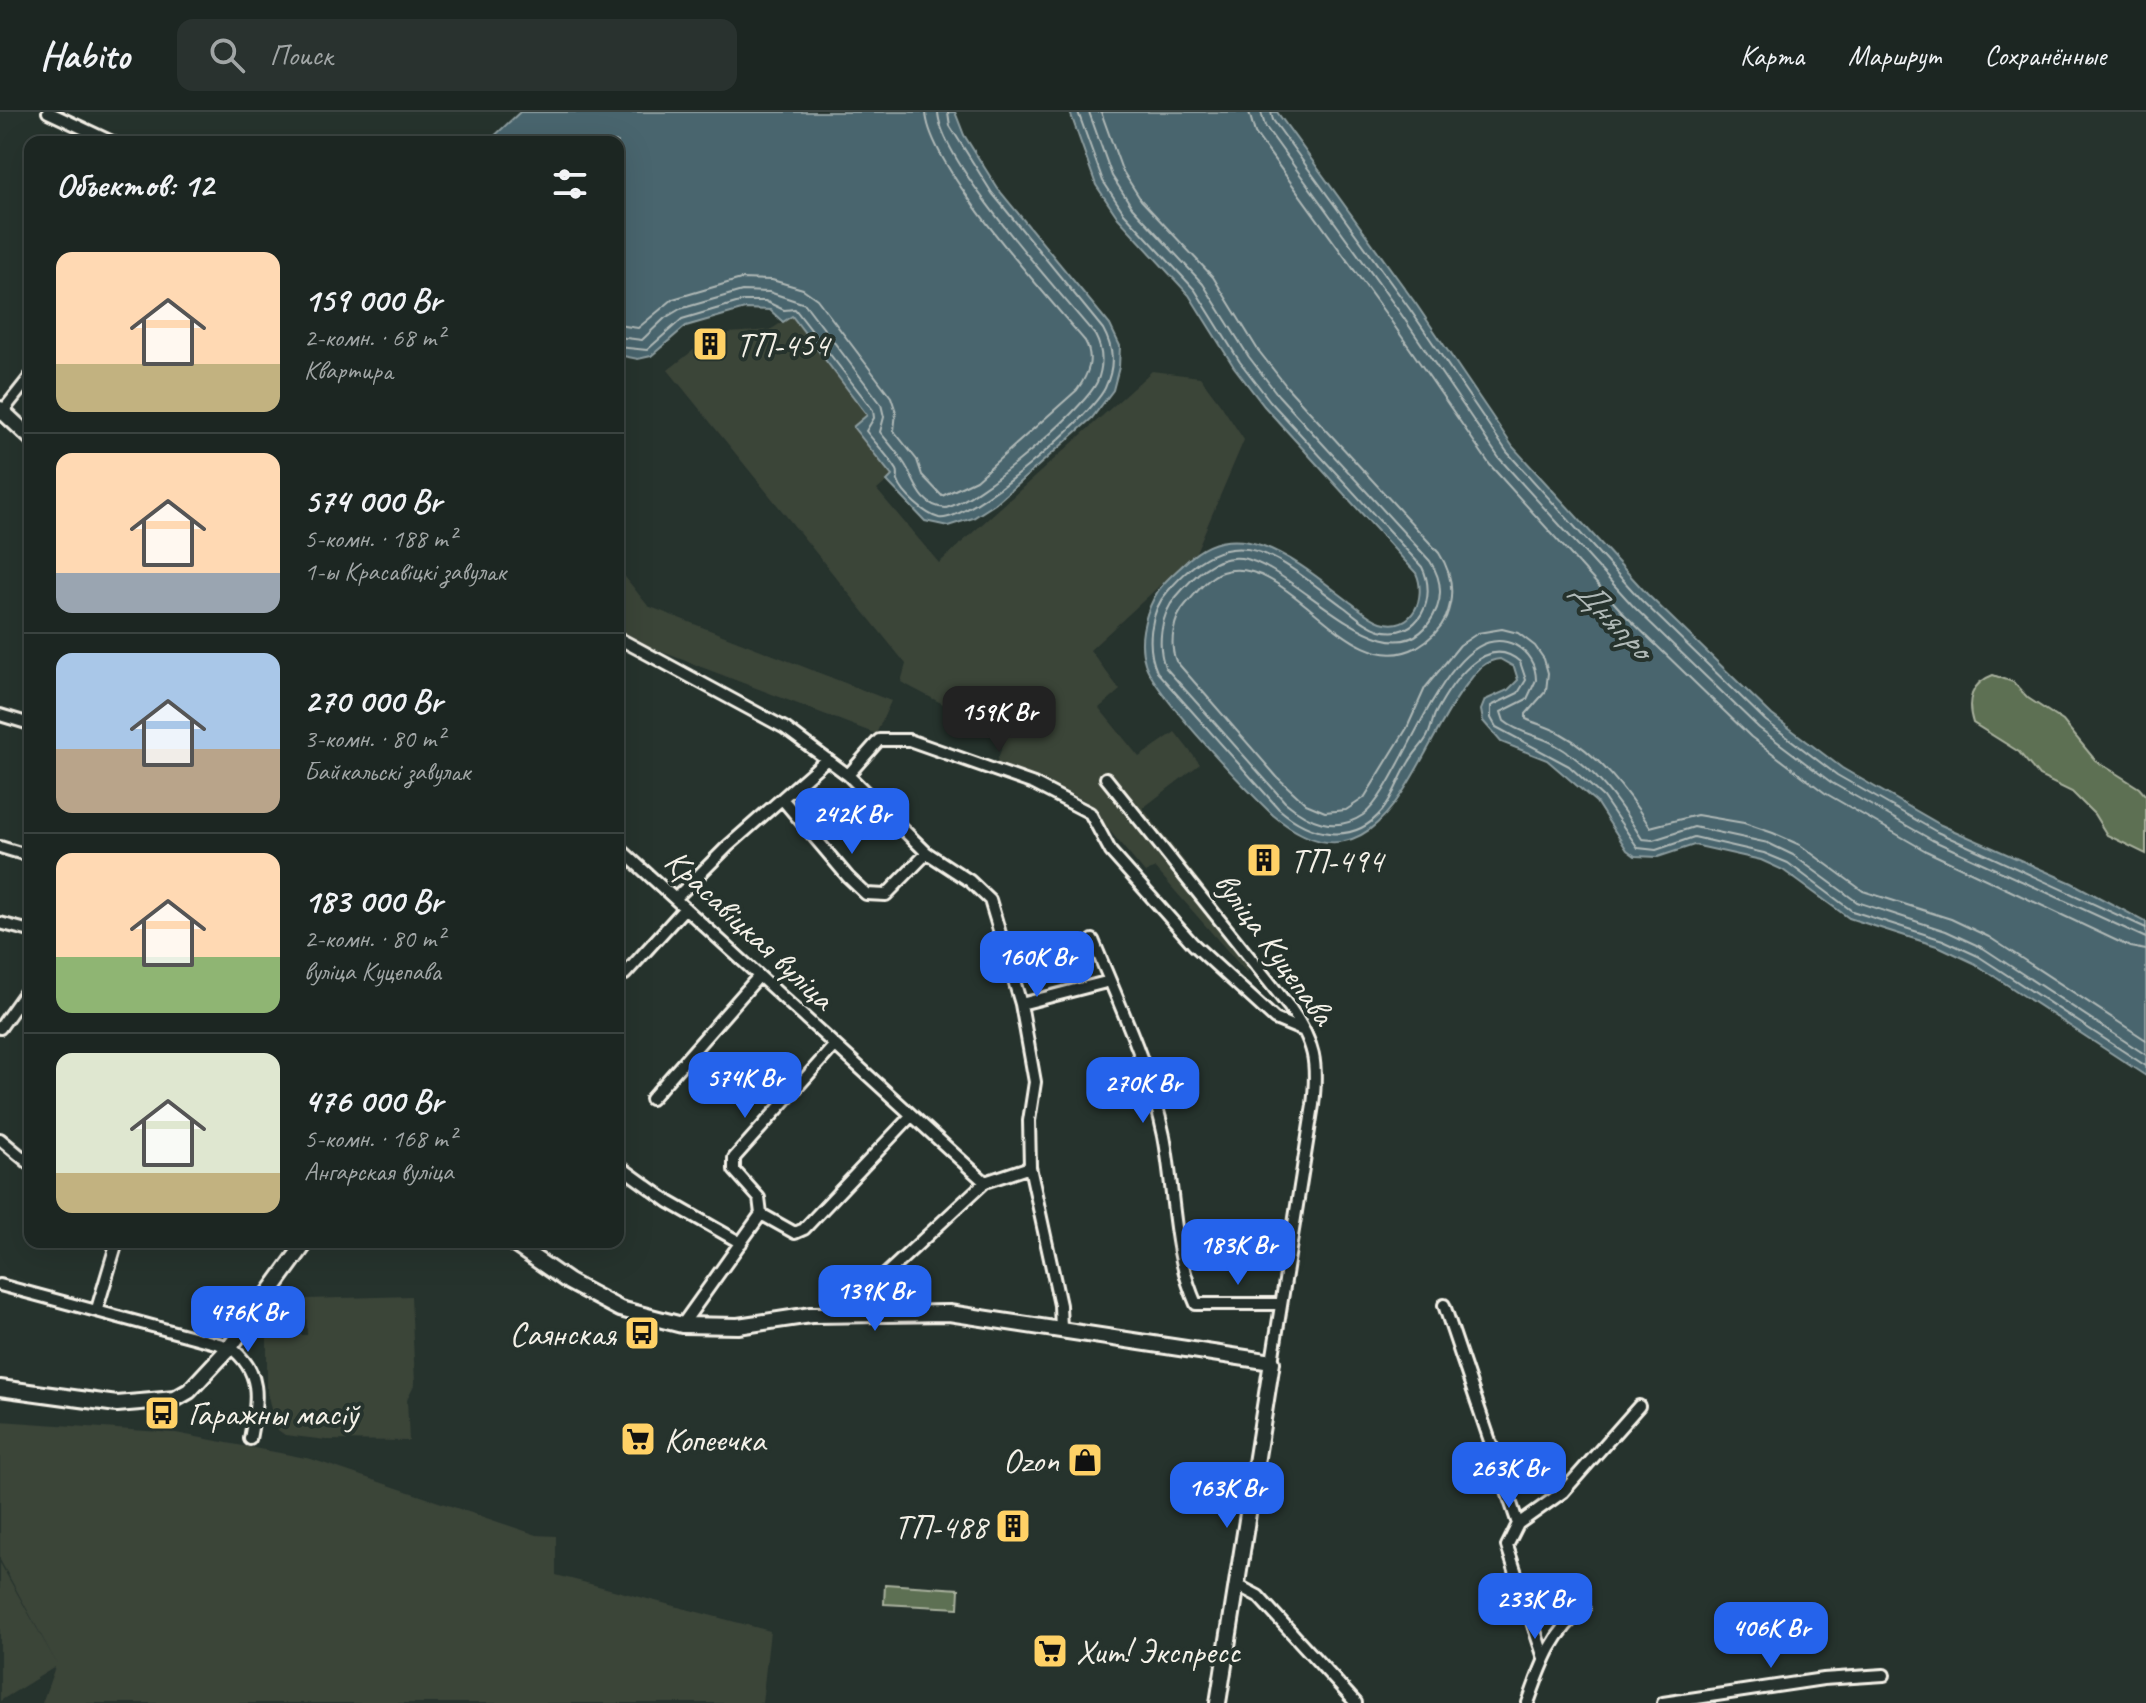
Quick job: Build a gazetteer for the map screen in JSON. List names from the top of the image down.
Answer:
{
  "streets": {
    "main road": ["вуліца Куцепава"],
    "street": ["Красавіцкая вуліца"]
  },
  "water": ["Дняпро"],
  "places": {
    "building": ["ТП-454", "ТП-494", "ТП-488"],
    "bus stop": ["Саянская", "Гаражны масіў"],
    "supermarket": ["Копеечка", "Хит! Экспресс"],
    "shop": ["Ozon"]
  },
  "page": {
    "header": "Habito",
    "search": "Поиск",
    "nav": ["Карта", "Маршрут", "Сохранённые"],
    "heading": "Объектов: 12",
    "list": [
      {
        "name": "159 000 Br",
        "note": "2-комн. · 68 m² · Квартира"
      },
      {
        "name": "574 000 Br",
        "note": "5-комн. · 188 m² · 1-ы Красавіцкі завулак"
      },
      {
        "name": "270 000 Br",
        "note": "3-комн. · 80 m² · Байкальскі завулак"
      },
      {
        "name": "183 000 Br",
        "note": "2-комн. · 80 m² · вуліца Куцепава"
      },
      {
        "name": "476 000 Br",
        "note": "5-комн. · 168 m² · Ангарская вуліца"
      }
    ],
    "price": [
      "159K Br",
      "242K Br",
      "160K Br",
      "574K Br",
      "270K Br",
      "183K Br",
      "139K Br",
      "476K Br",
      "263K Br",
      "163K Br",
      "233K Br",
      "406K Br"
    ]
  }
}
